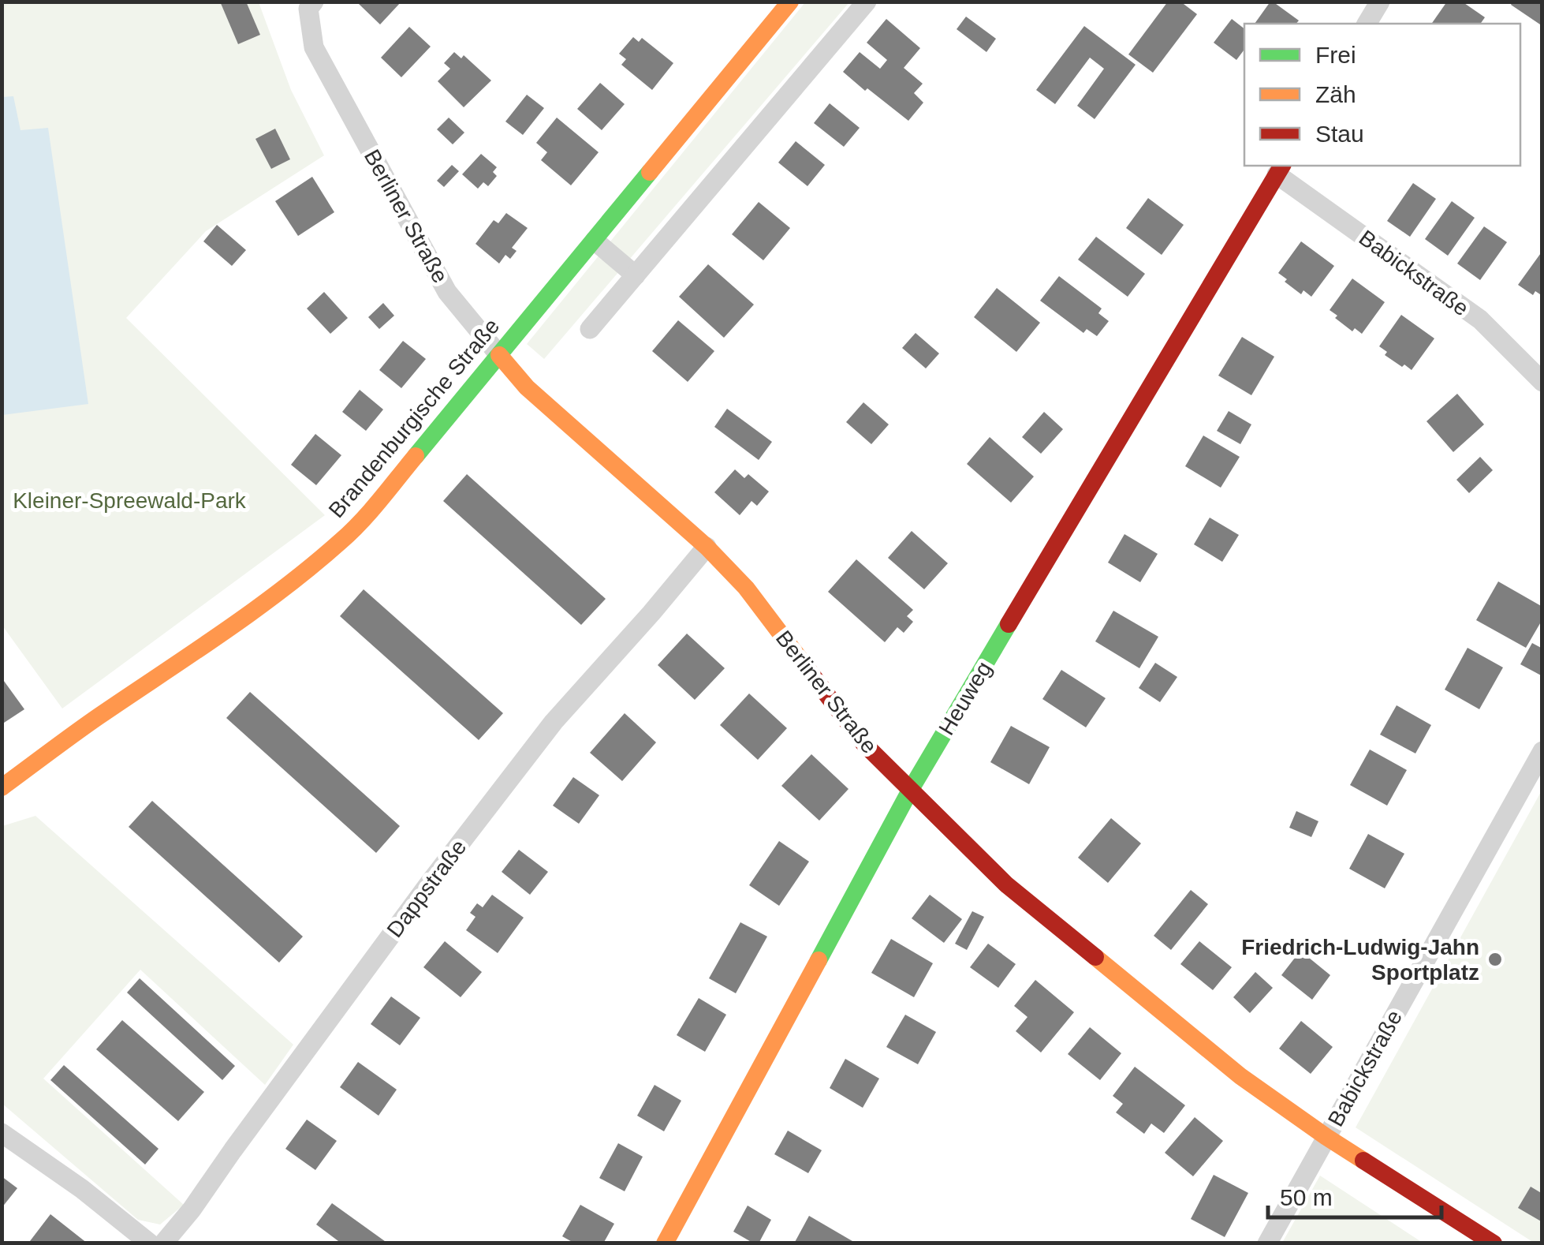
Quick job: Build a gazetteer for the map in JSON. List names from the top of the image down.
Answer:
{
  "streets": {
    "street": [
      "Berliner Straße",
      "Babickstraße",
      "Brandenburgische Straße",
      "Heuweg",
      "Dappstraße"
    ]
  },
  "crossings": [
    ["Berliner Straße", "Babickstraße"],
    ["Berliner Straße", "Brandenburgische Straße"],
    ["Berliner Straße", "Heuweg"],
    ["Berliner Straße", "Dappstraße"],
    ["Babickstraße", "Heuweg"]
  ],
  "parks": ["Kleiner-Spreewald-Park"],
  "places": ["Friedrich-Ludwig-Jahn Sportplatz"],
  "legend": ["Frei", "Zäh", "Stau"],
  "scale_bar": "50 m"
}
